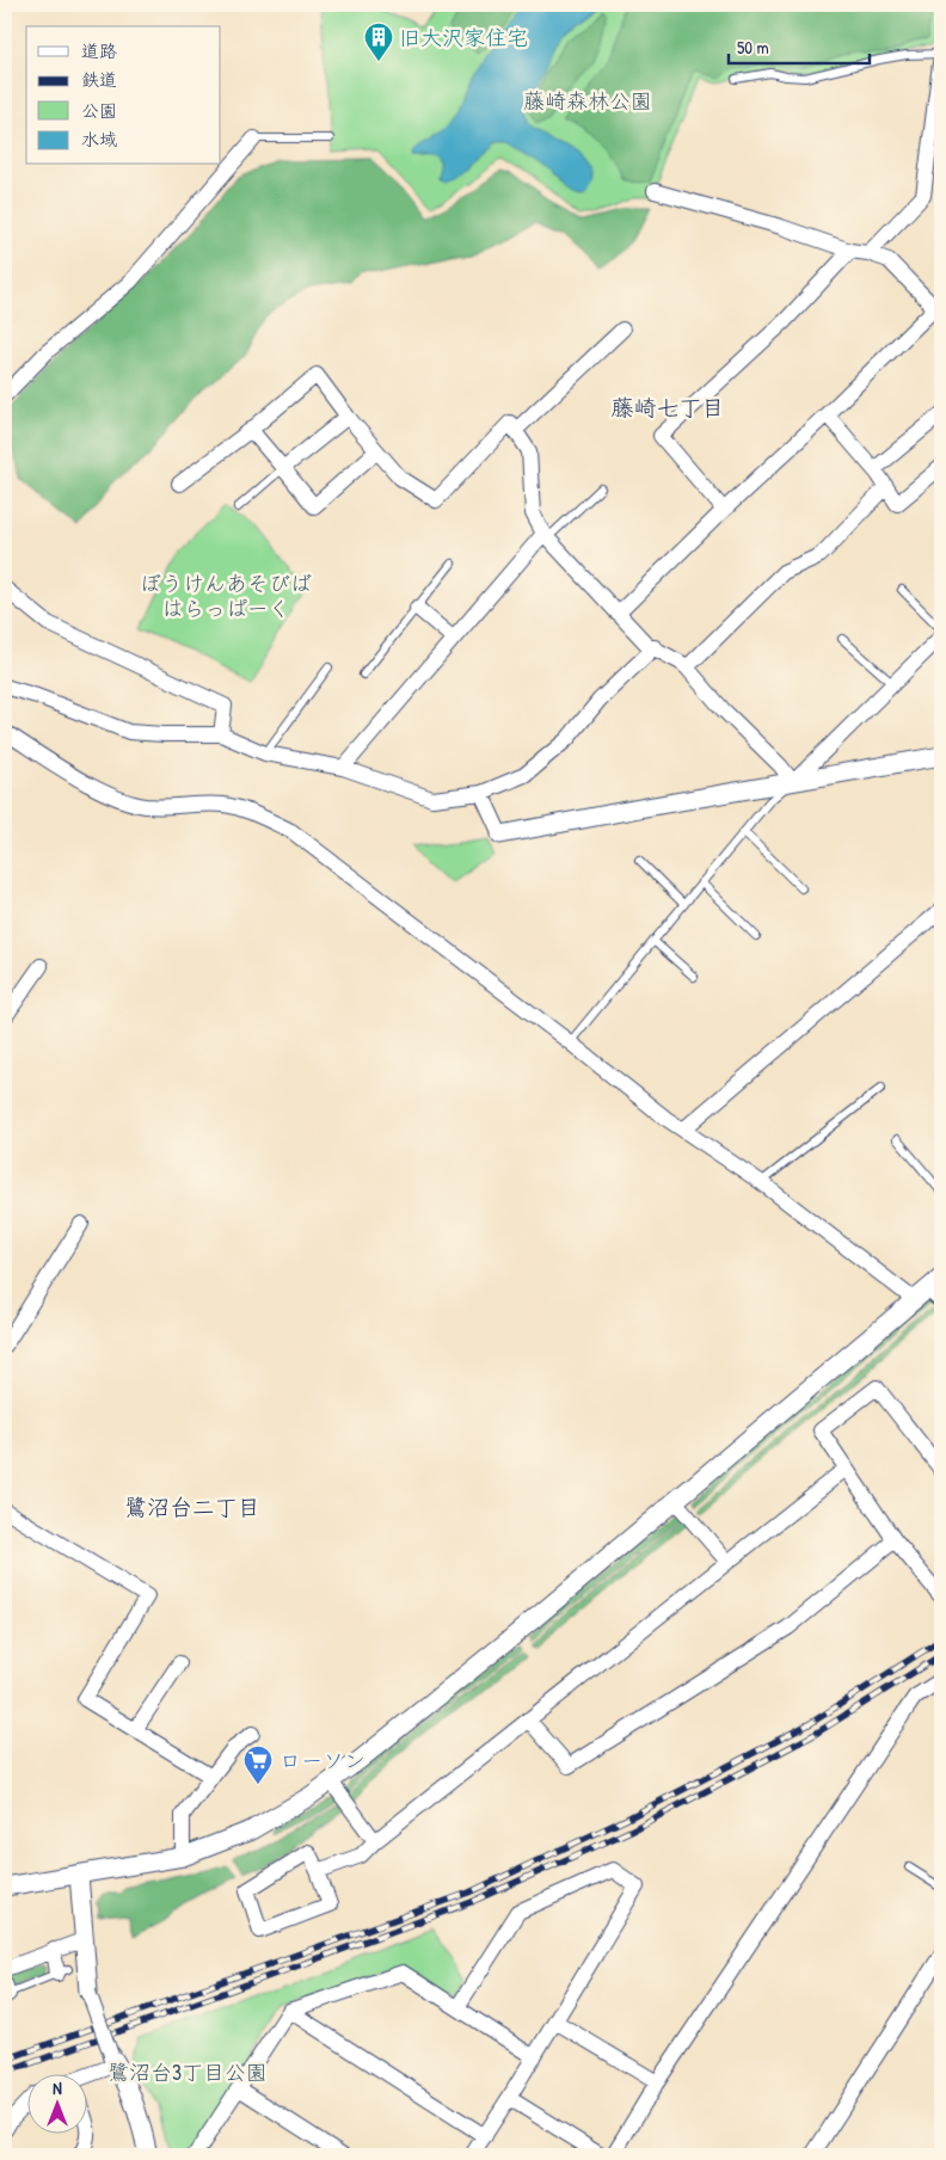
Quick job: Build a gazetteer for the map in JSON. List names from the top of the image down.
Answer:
{
  "districts": ["藤崎七丁目", "鷺沼台二丁目"],
  "parks": ["藤崎森林公園", "ぼうけんあそびば はらっぱーく", "鷺沼台3丁目公園"],
  "places": {
    "building": ["旧大沢家住宅"],
    "supermarket": ["ローソン"]
  },
  "legend": [
    "道路",
    "鉄道",
    "公園",
    "水域"
  ],
  "scale_bar": "50 m",
  "north": "top"
}
